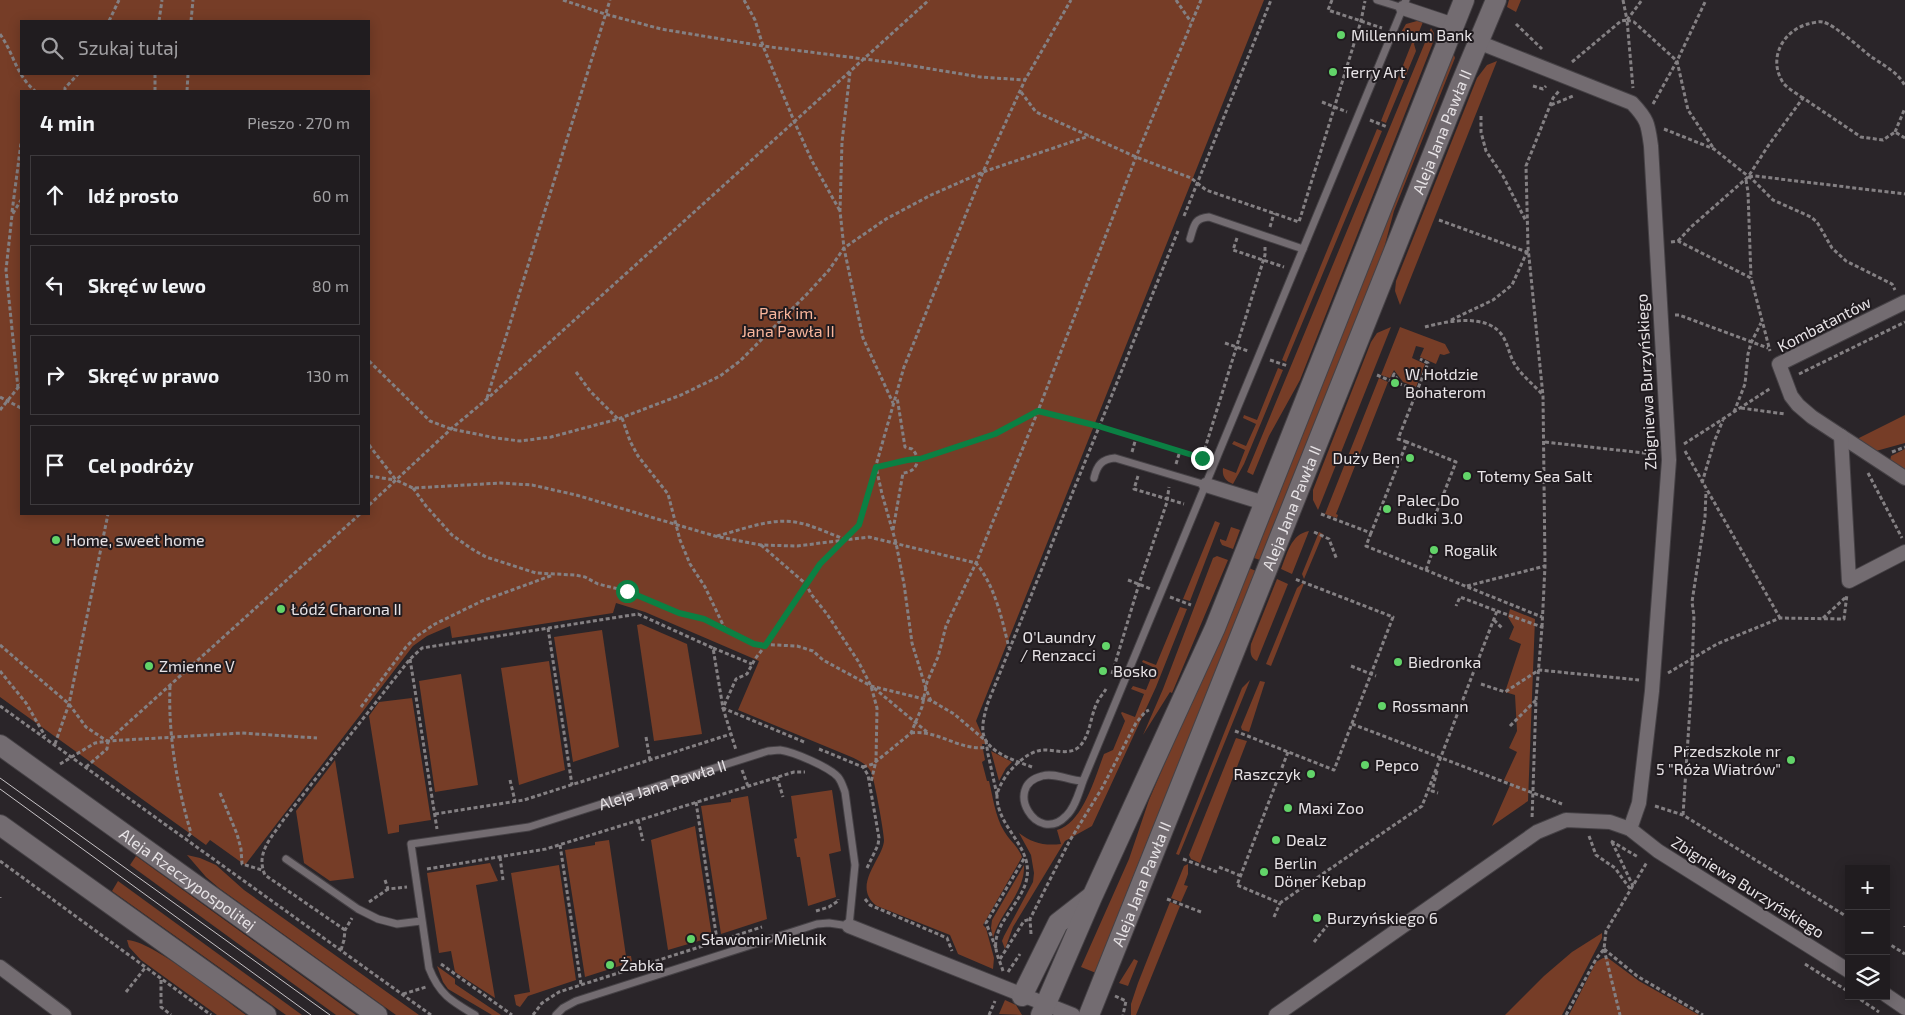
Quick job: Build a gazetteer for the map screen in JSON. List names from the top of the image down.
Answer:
{
  "streets": {
    "main road": ["Aleja Jana Pawła II", "Aleja Rzeczypospolitej"],
    "street": ["Kombatantów", "Zbigniewa Burzyńskiego"]
  },
  "parks": ["Park im. Jana Pawła II"],
  "places": [
    "Millennium Bank",
    "Terry Art",
    "W Hołdzie Bohaterom",
    "Duży Ben",
    "Totemy Sea Salt",
    "Palec Do Budki 3.0",
    "Home, sweet home",
    "Rogalik",
    "Łódź Charona II",
    "O'Laundry / Renzacci",
    "Biedronka",
    "Zmienne V",
    "Bosko",
    "Rossmann",
    "Przedszkole nr 5 \"Róża Wiatrów\"",
    "Pepco",
    "Raszczyk",
    "Maxi Zoo",
    "Dealz",
    "Berlin Döner Kebap",
    "Burzyńskiego 6",
    "Sławomir Mielnik",
    "Żabka"
  ],
  "page": {
    "search": "Szukaj tutaj",
    "heading": ["4 min", "Pieszo · 270 m"],
    "list": [
      ["Idź prosto", "60 m"],
      ["Skręć w lewo", "80 m"],
      ["Skręć w prawo", "130 m"],
      "Cel podróży"
    ],
    "map_buttons": ["+", "−"]
  }
}
